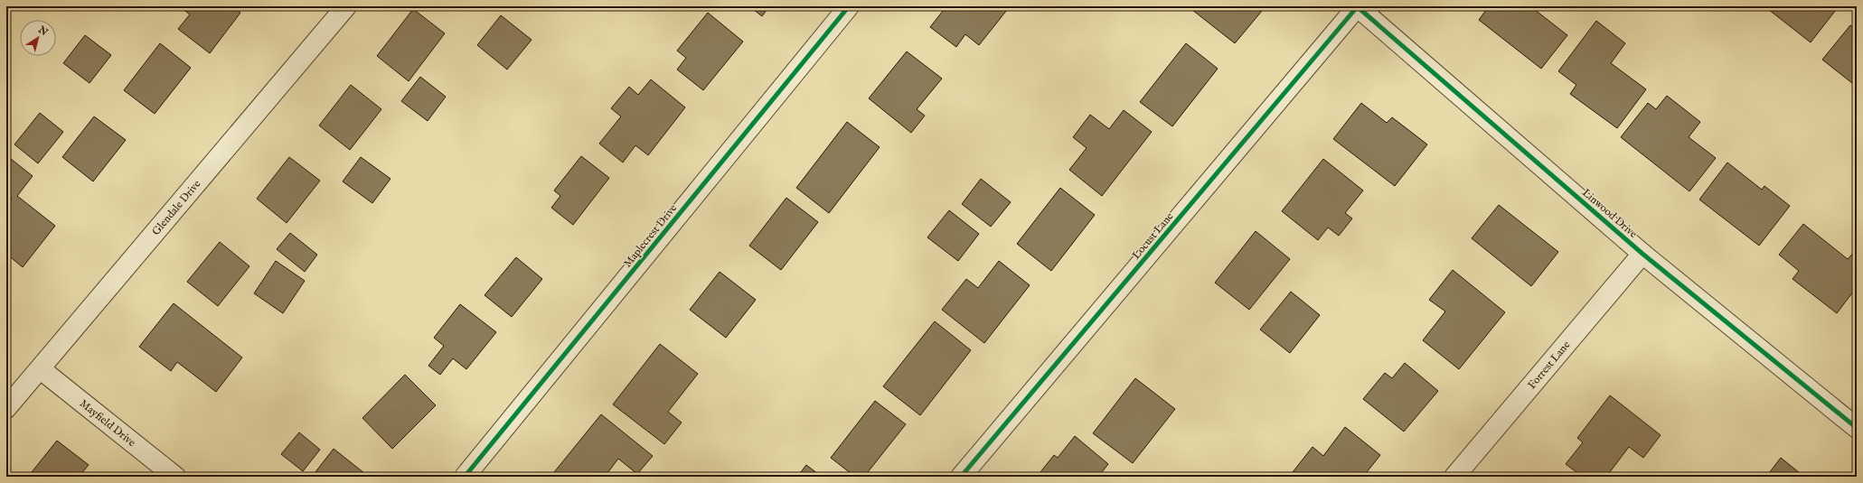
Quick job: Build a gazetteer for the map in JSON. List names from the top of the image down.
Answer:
{
  "streets": {
    "street": [
      "Glendale Drive",
      "Linwood Drive",
      "Maplecrest Drive",
      "Locust Lane",
      "Forrest Lane",
      "Mayfield Drive"
    ]
  },
  "crossings": [
    ["Glendale Drive", "Mayfield Drive"],
    ["Linwood Drive", "Locust Lane"],
    ["Linwood Drive", "Forrest Lane"]
  ],
  "north": "top right"
}
